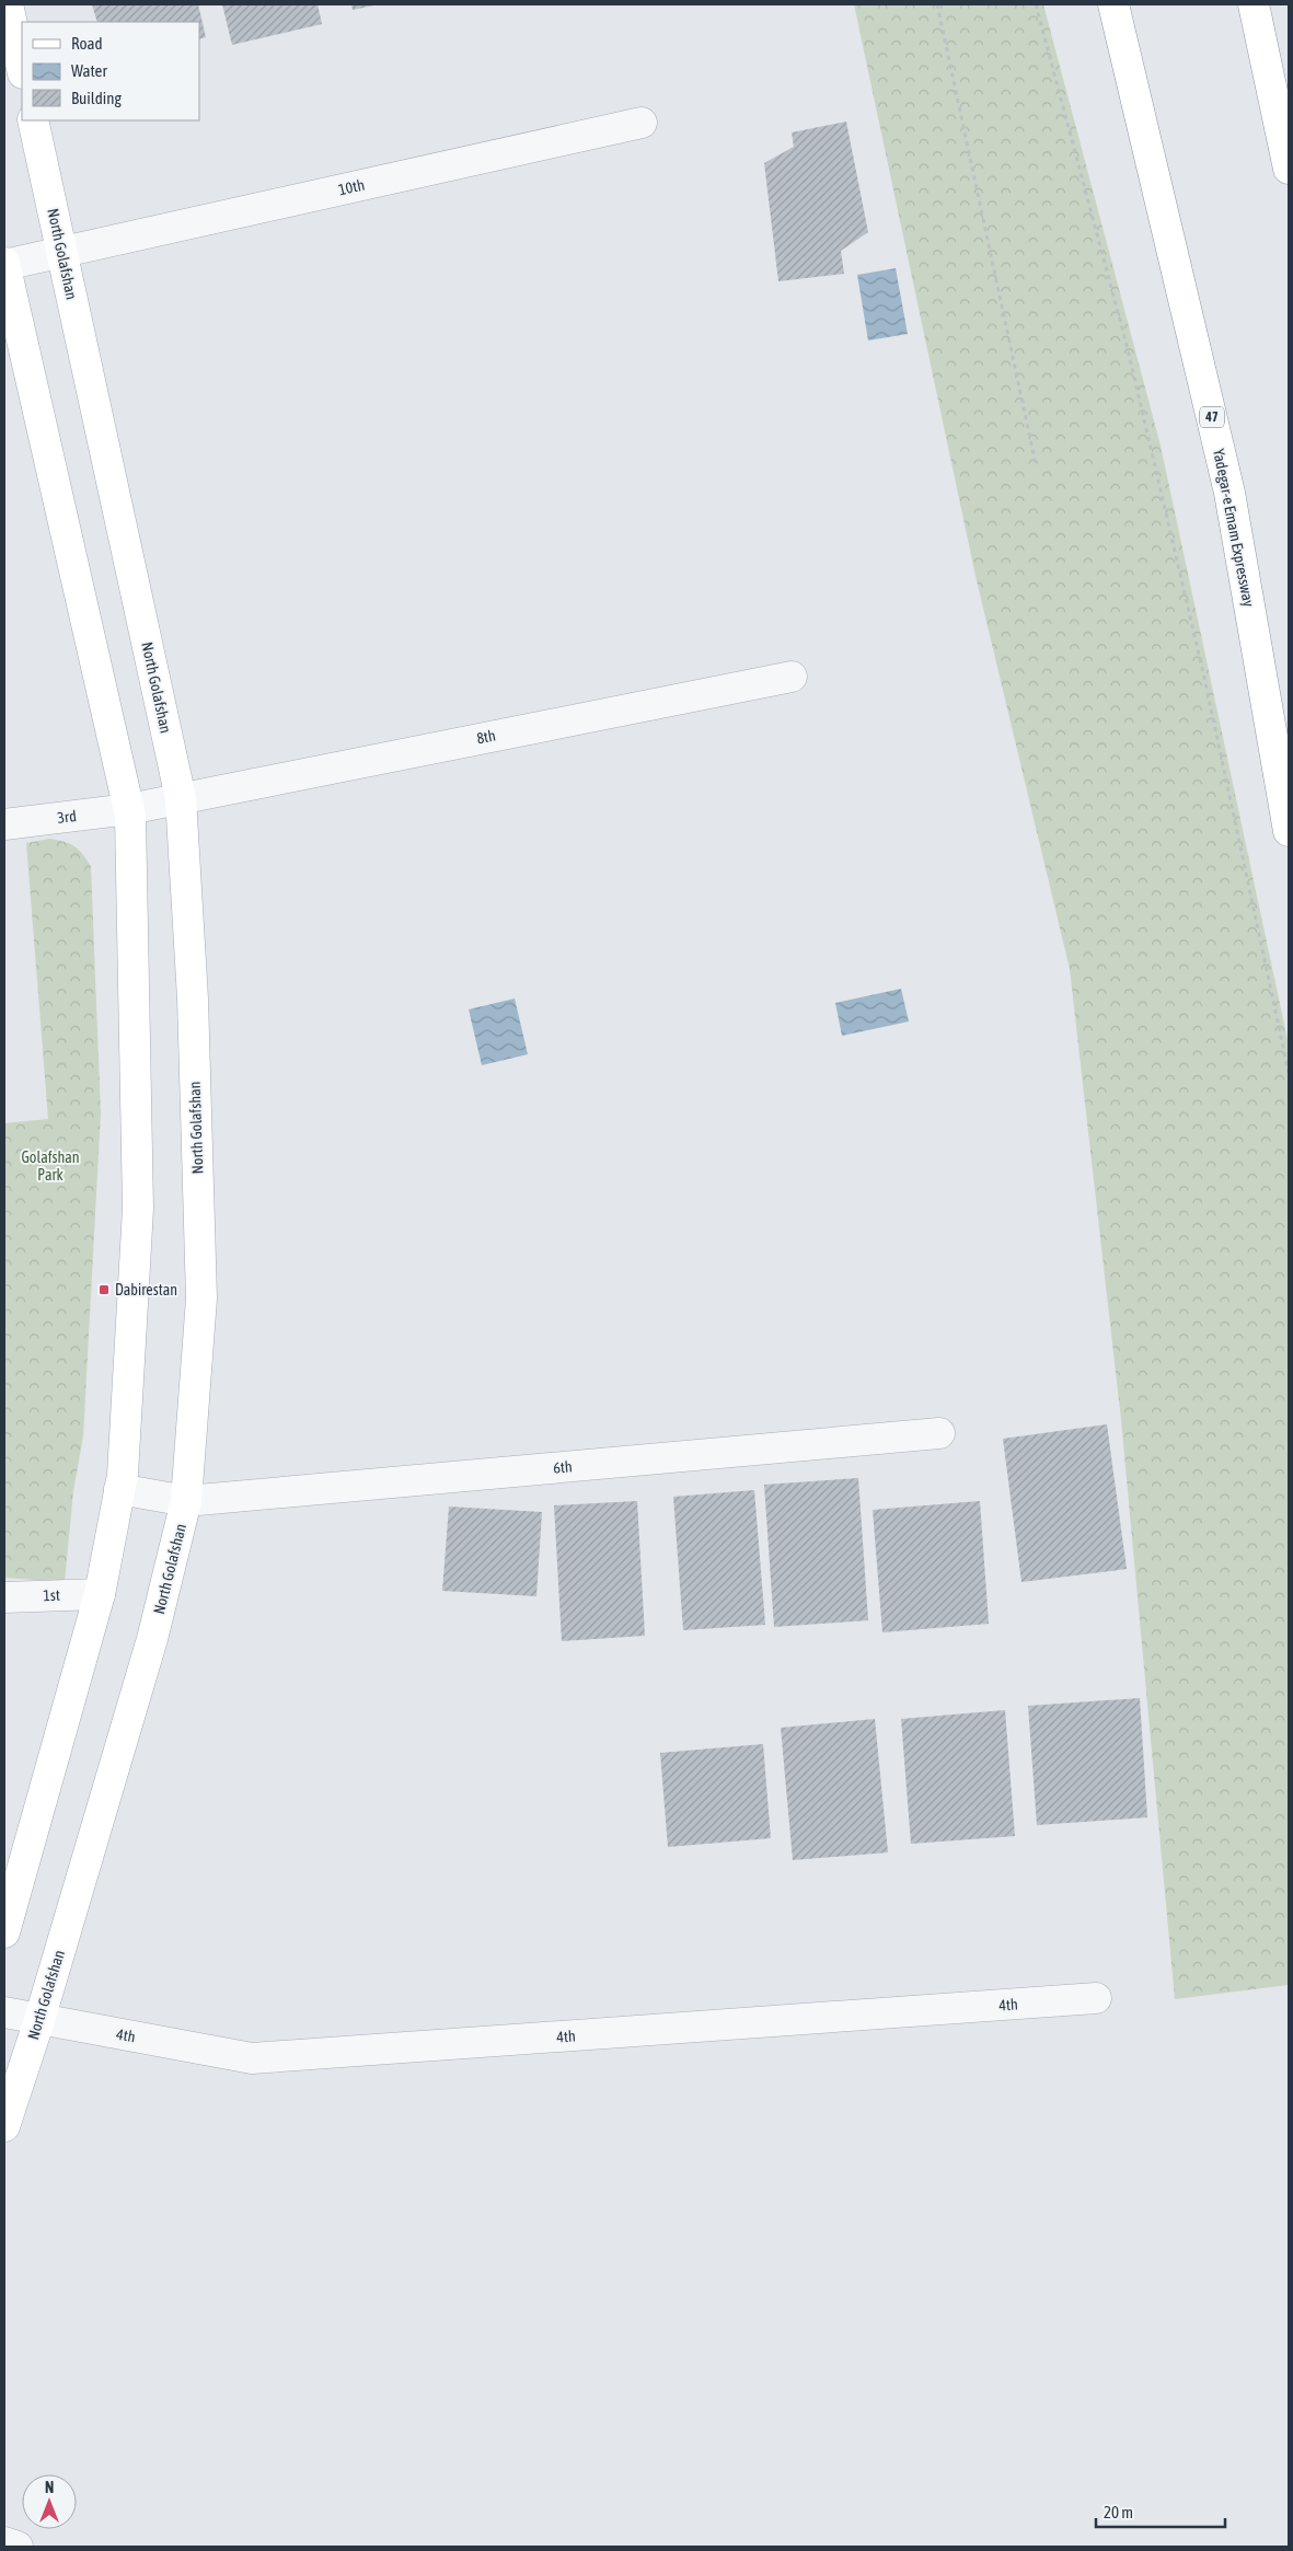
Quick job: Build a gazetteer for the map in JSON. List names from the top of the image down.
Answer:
{
  "streets": {
    "main road": ["North Golafshan", "47", "Yadegar-e Emam Expressway"],
    "street": [
      "10th",
      "8th",
      "3rd",
      "6th",
      "1st",
      "4th"
    ]
  },
  "crossings": [
    ["10th", "North Golafshan"],
    ["North Golafshan", "8th"],
    ["North Golafshan", "6th"],
    ["North Golafshan", "4th"],
    ["8th", "3rd"]
  ],
  "parks": ["Golafshan Park"],
  "places": {
    "transit": ["Dabirestan"]
  },
  "legend": ["Road", "Water", "Building"],
  "scale_bar": "20 m",
  "north": "top"
}
